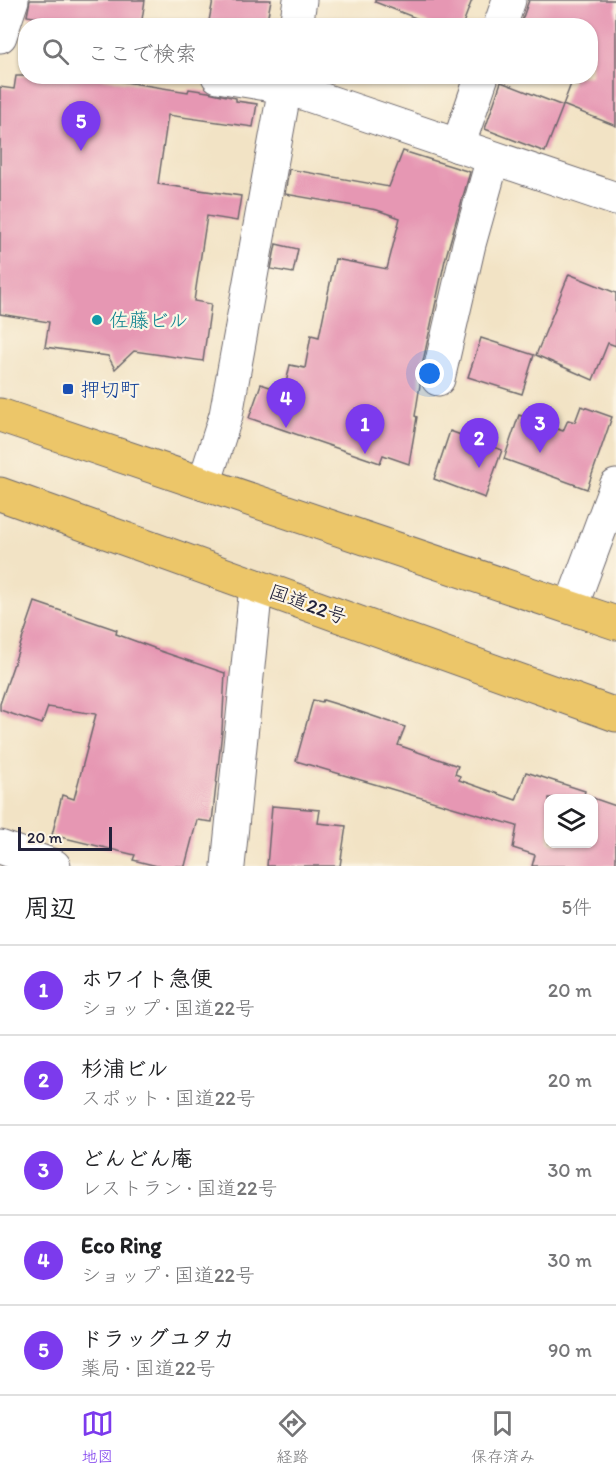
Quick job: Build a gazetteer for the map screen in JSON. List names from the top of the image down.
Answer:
{
  "streets": {
    "highway": ["国道22号"]
  },
  "places": {
    "other": ["佐藤ビル"],
    "transit": ["押切町"]
  },
  "scale_bar": "20 m",
  "page": {
    "search": "ここで検索",
    "pins": [
      "5",
      "4",
      "3",
      "1",
      "2"
    ],
    "scale": "20 m",
    "heading": ["周辺", "5件"],
    "list": [
      {
        "mark": "1",
        "name": "ホワイト急便",
        "note": "ショップ · 国道22号",
        "value": "20 m"
      },
      {
        "mark": "2",
        "name": "杉浦ビル",
        "note": "スポット · 国道22号",
        "value": "20 m"
      },
      {
        "mark": "3",
        "name": "どんどん庵",
        "note": "レストラン · 国道22号",
        "value": "30 m"
      },
      {
        "mark": "4",
        "name": "Eco Ring",
        "note": "ショップ · 国道22号",
        "value": "30 m"
      },
      {
        "mark": "5",
        "name": "ドラッグユタカ",
        "note": "薬局 · 国道22号",
        "value": "90 m"
      }
    ],
    "nav": ["地図", "経路", "保存済み"]
  }
}
